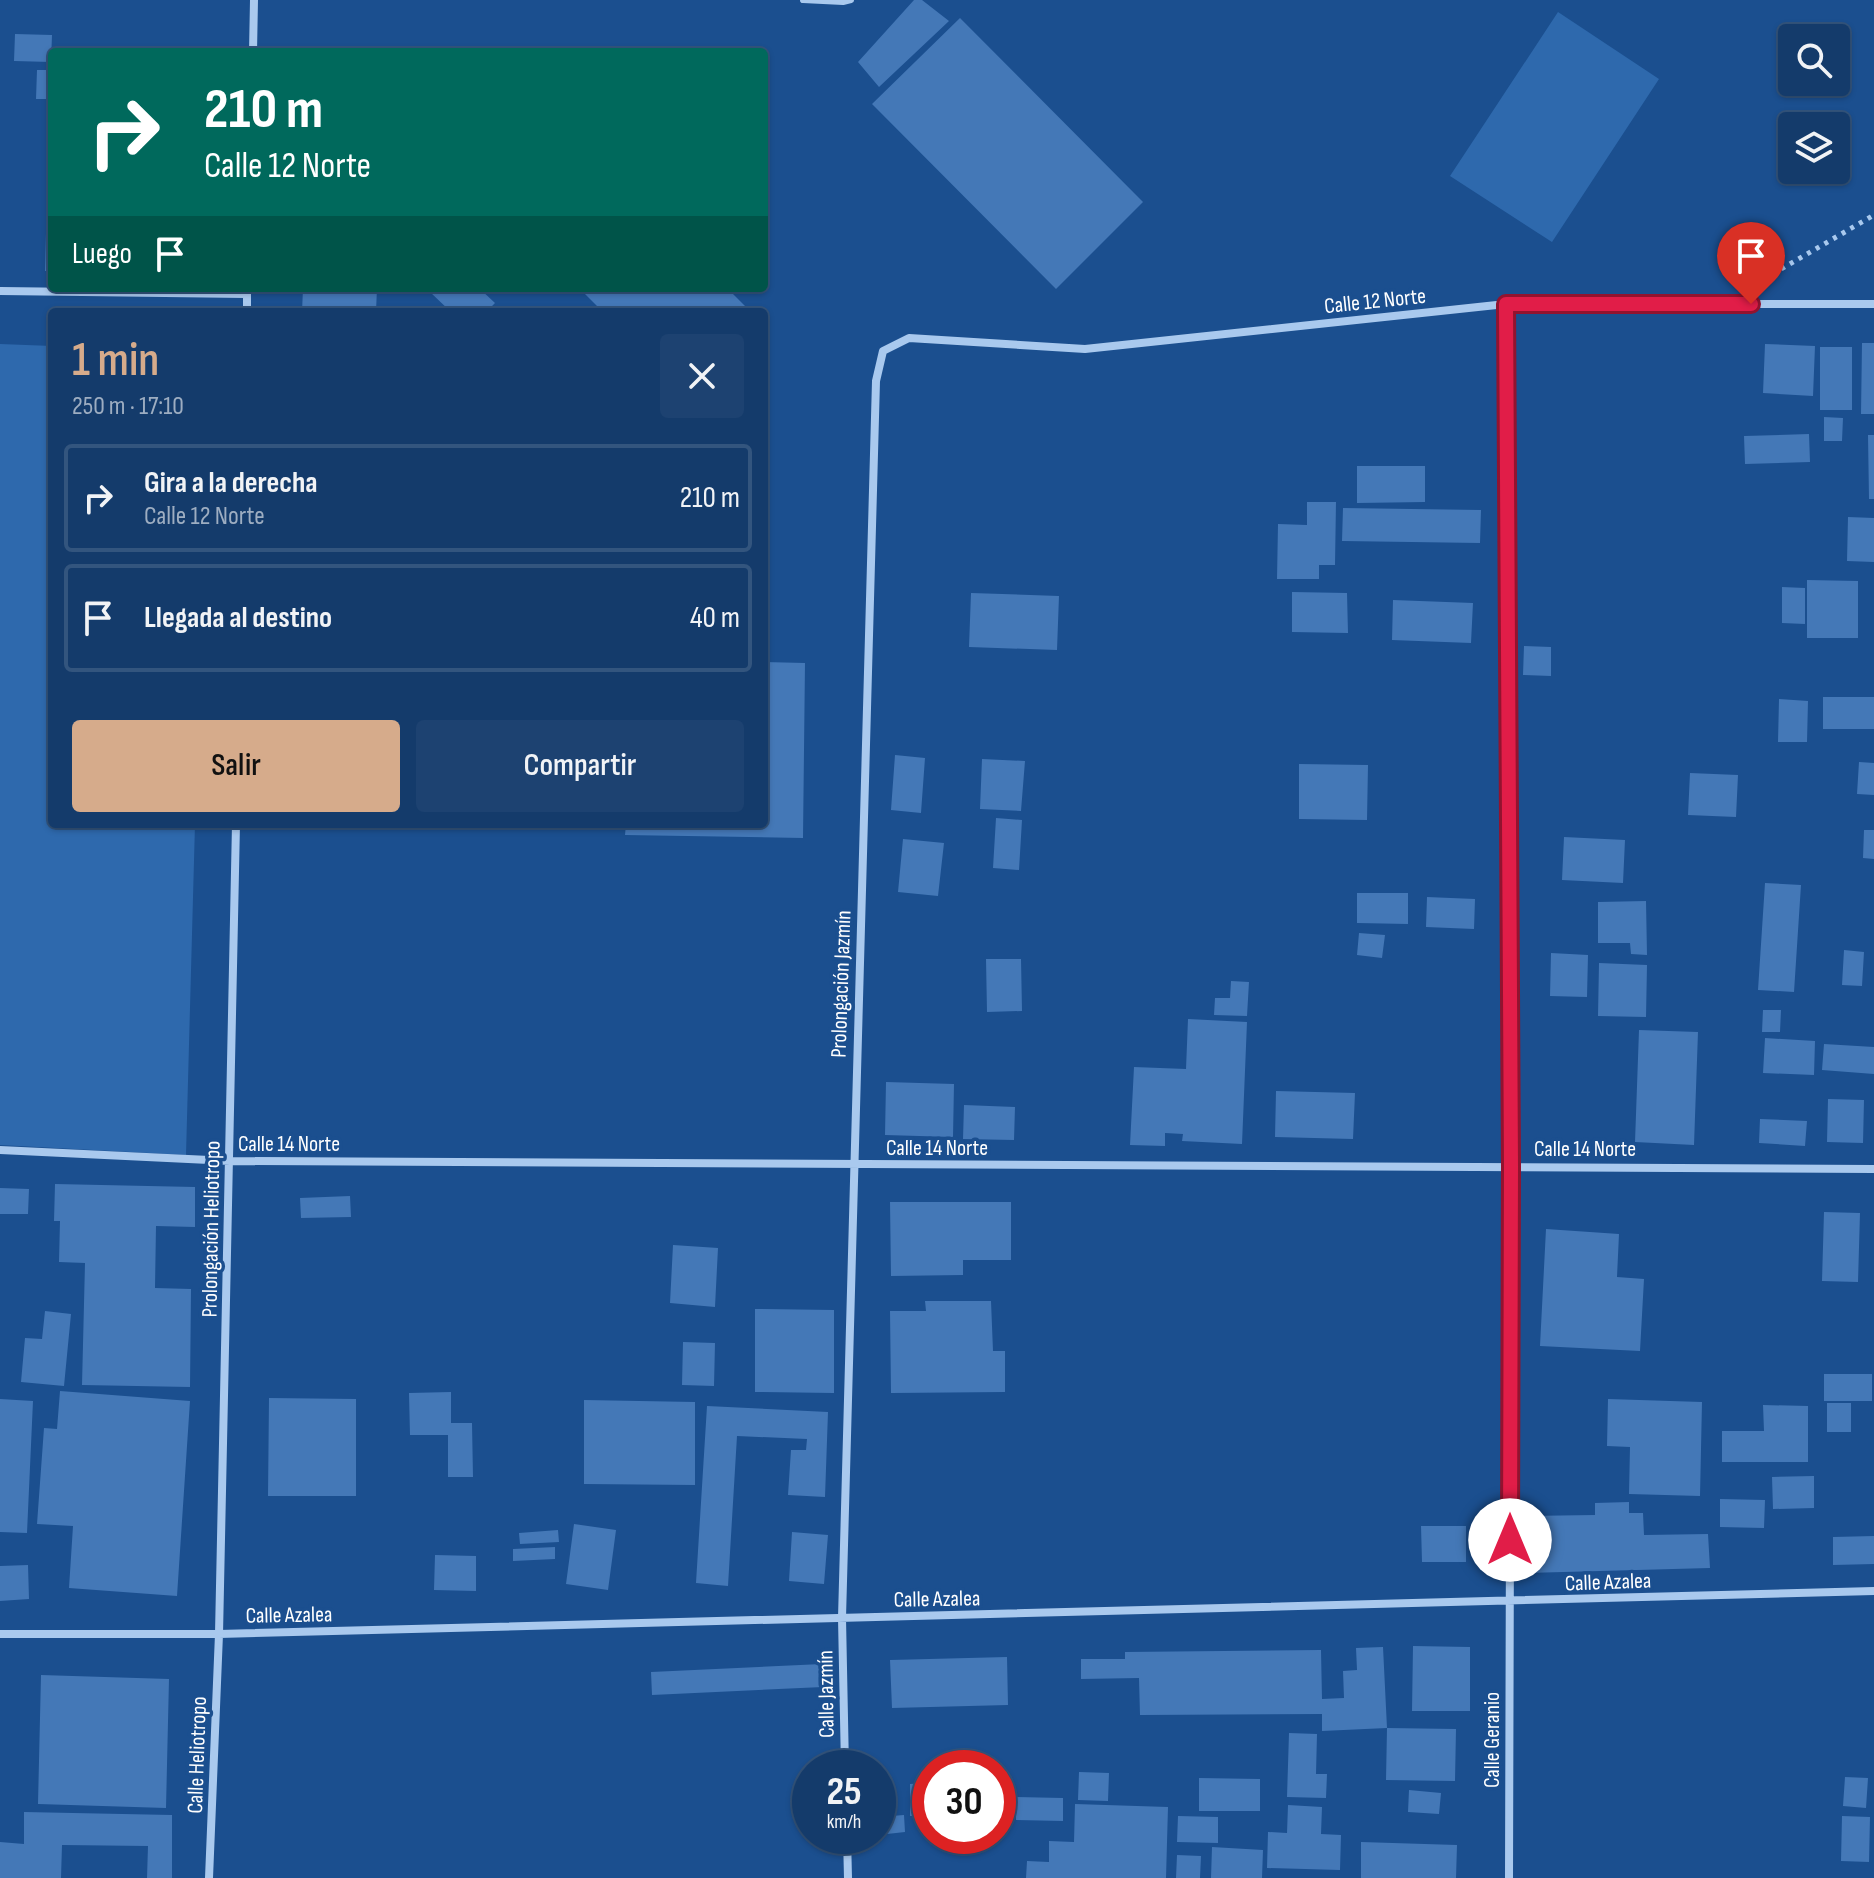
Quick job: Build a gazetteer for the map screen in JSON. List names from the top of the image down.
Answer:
{
  "streets": {
    "street": [
      "Calle 12 Norte",
      "Prolongación Jazmín",
      "Calle 14 Norte",
      "Prolongación Heliotropo",
      "Calle Azalea",
      "Calle Jazmín",
      "Calle Geranio",
      "Calle Heliotropo"
    ]
  },
  "crossings": [
    ["Calle 12 Norte", "Prolongación Jazmín"],
    ["Calle 12 Norte", "Calle Geranio"],
    ["Prolongación Jazmín", "Calle 14 Norte"],
    ["Prolongación Jazmín", "Calle Azalea"],
    ["Prolongación Jazmín", "Calle Jazmín"],
    ["Calle 14 Norte", "Prolongación Heliotropo"],
    ["Calle 14 Norte", "Calle Geranio"],
    ["Prolongación Heliotropo", "Calle Azalea"],
    ["Prolongación Heliotropo", "Calle Heliotropo"],
    ["Calle Azalea", "Calle Jazmín"],
    ["Calle Azalea", "Calle Geranio"],
    ["Calle Azalea", "Calle Heliotropo"]
  ],
  "page": {
    "turn": ["210 m", "Calle 12 Norte"],
    "then": "Luego",
    "heading": ["1 min", "250 m · 17:10"],
    "list": [
      {
        "name": "Gira a la derecha",
        "note": "Calle 12 Norte",
        "value": "210 m"
      },
      {
        "name": "Llegada al destino",
        "value": "40 m"
      }
    ],
    "buttons": ["Salir", "Compartir"],
    "speed": "25 km/h",
    "limit": "30"
  }
}
